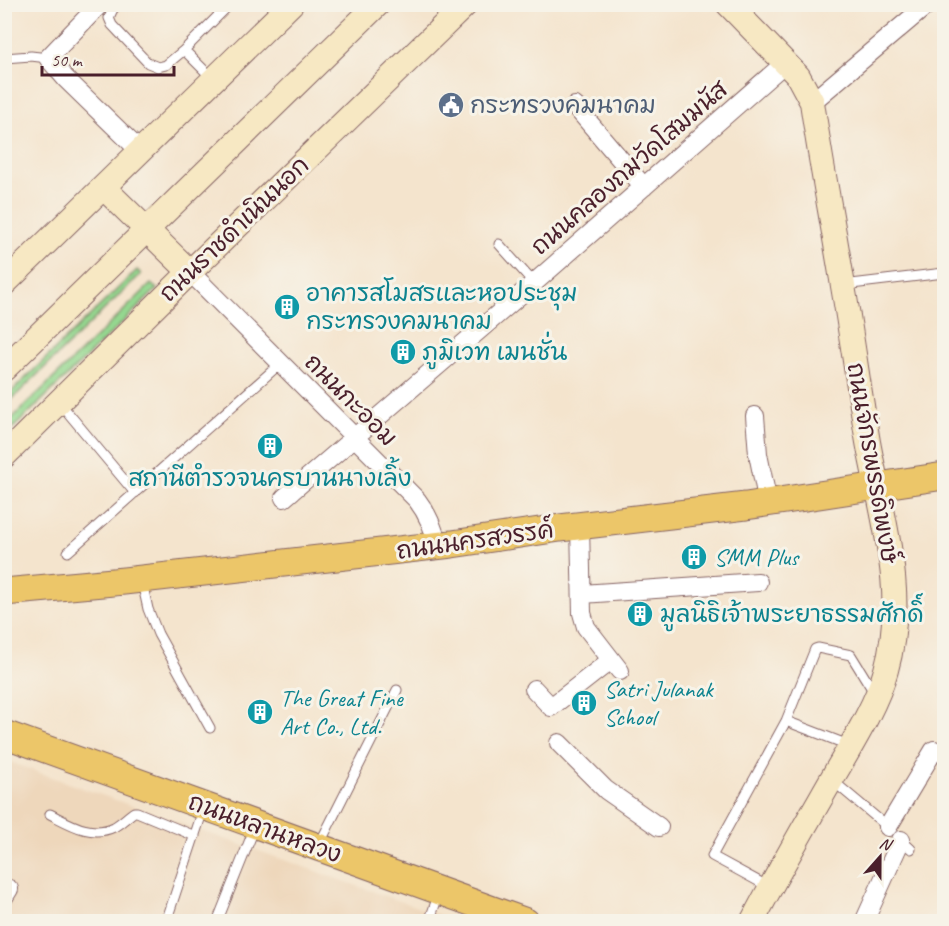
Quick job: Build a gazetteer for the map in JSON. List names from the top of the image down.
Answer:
{
  "streets": {
    "main road": [
      "ถนนราชดำเนินนอก",
      "ถนนจักรพรรดิพงษ์",
      "ถนนนครสวรรค์",
      "ถนนหลานหลวง"
    ],
    "street": ["ถนนคลองถมวัดโสมมนัส", "ถนนกะออม"]
  },
  "crossings": [
    ["ถนนคลองถมวัดโสมมนัส", "ถนนกะออม"],
    ["ถนนคลองถมวัดโสมมนัส", "ถนนจักรพรรดิพงษ์"],
    ["ถนนราชดำเนินนอก", "ถนนกะออม"],
    ["ถนนกะออม", "ถนนนครสวรรค์"],
    ["ถนนจักรพรรดิพงษ์", "ถนนนครสวรรค์"]
  ],
  "places": {
    "public building": ["กระทรวงคมนาคม"],
    "building": [
      "อาคารสโมสรและหอประชุม กระทรวงคมนาคม",
      "ภูมิเวท เมนชั่น",
      "สถานีตำรวจนครบานนางเลิ้ง",
      "SMM Plus",
      "มูลนิธิเจ้าพระยาธรรมศักดิ์",
      "Satri Julanak School",
      "The Great Fine Art Co., Ltd."
    ]
  },
  "scale_bar": "50 m",
  "north": "top"
}
